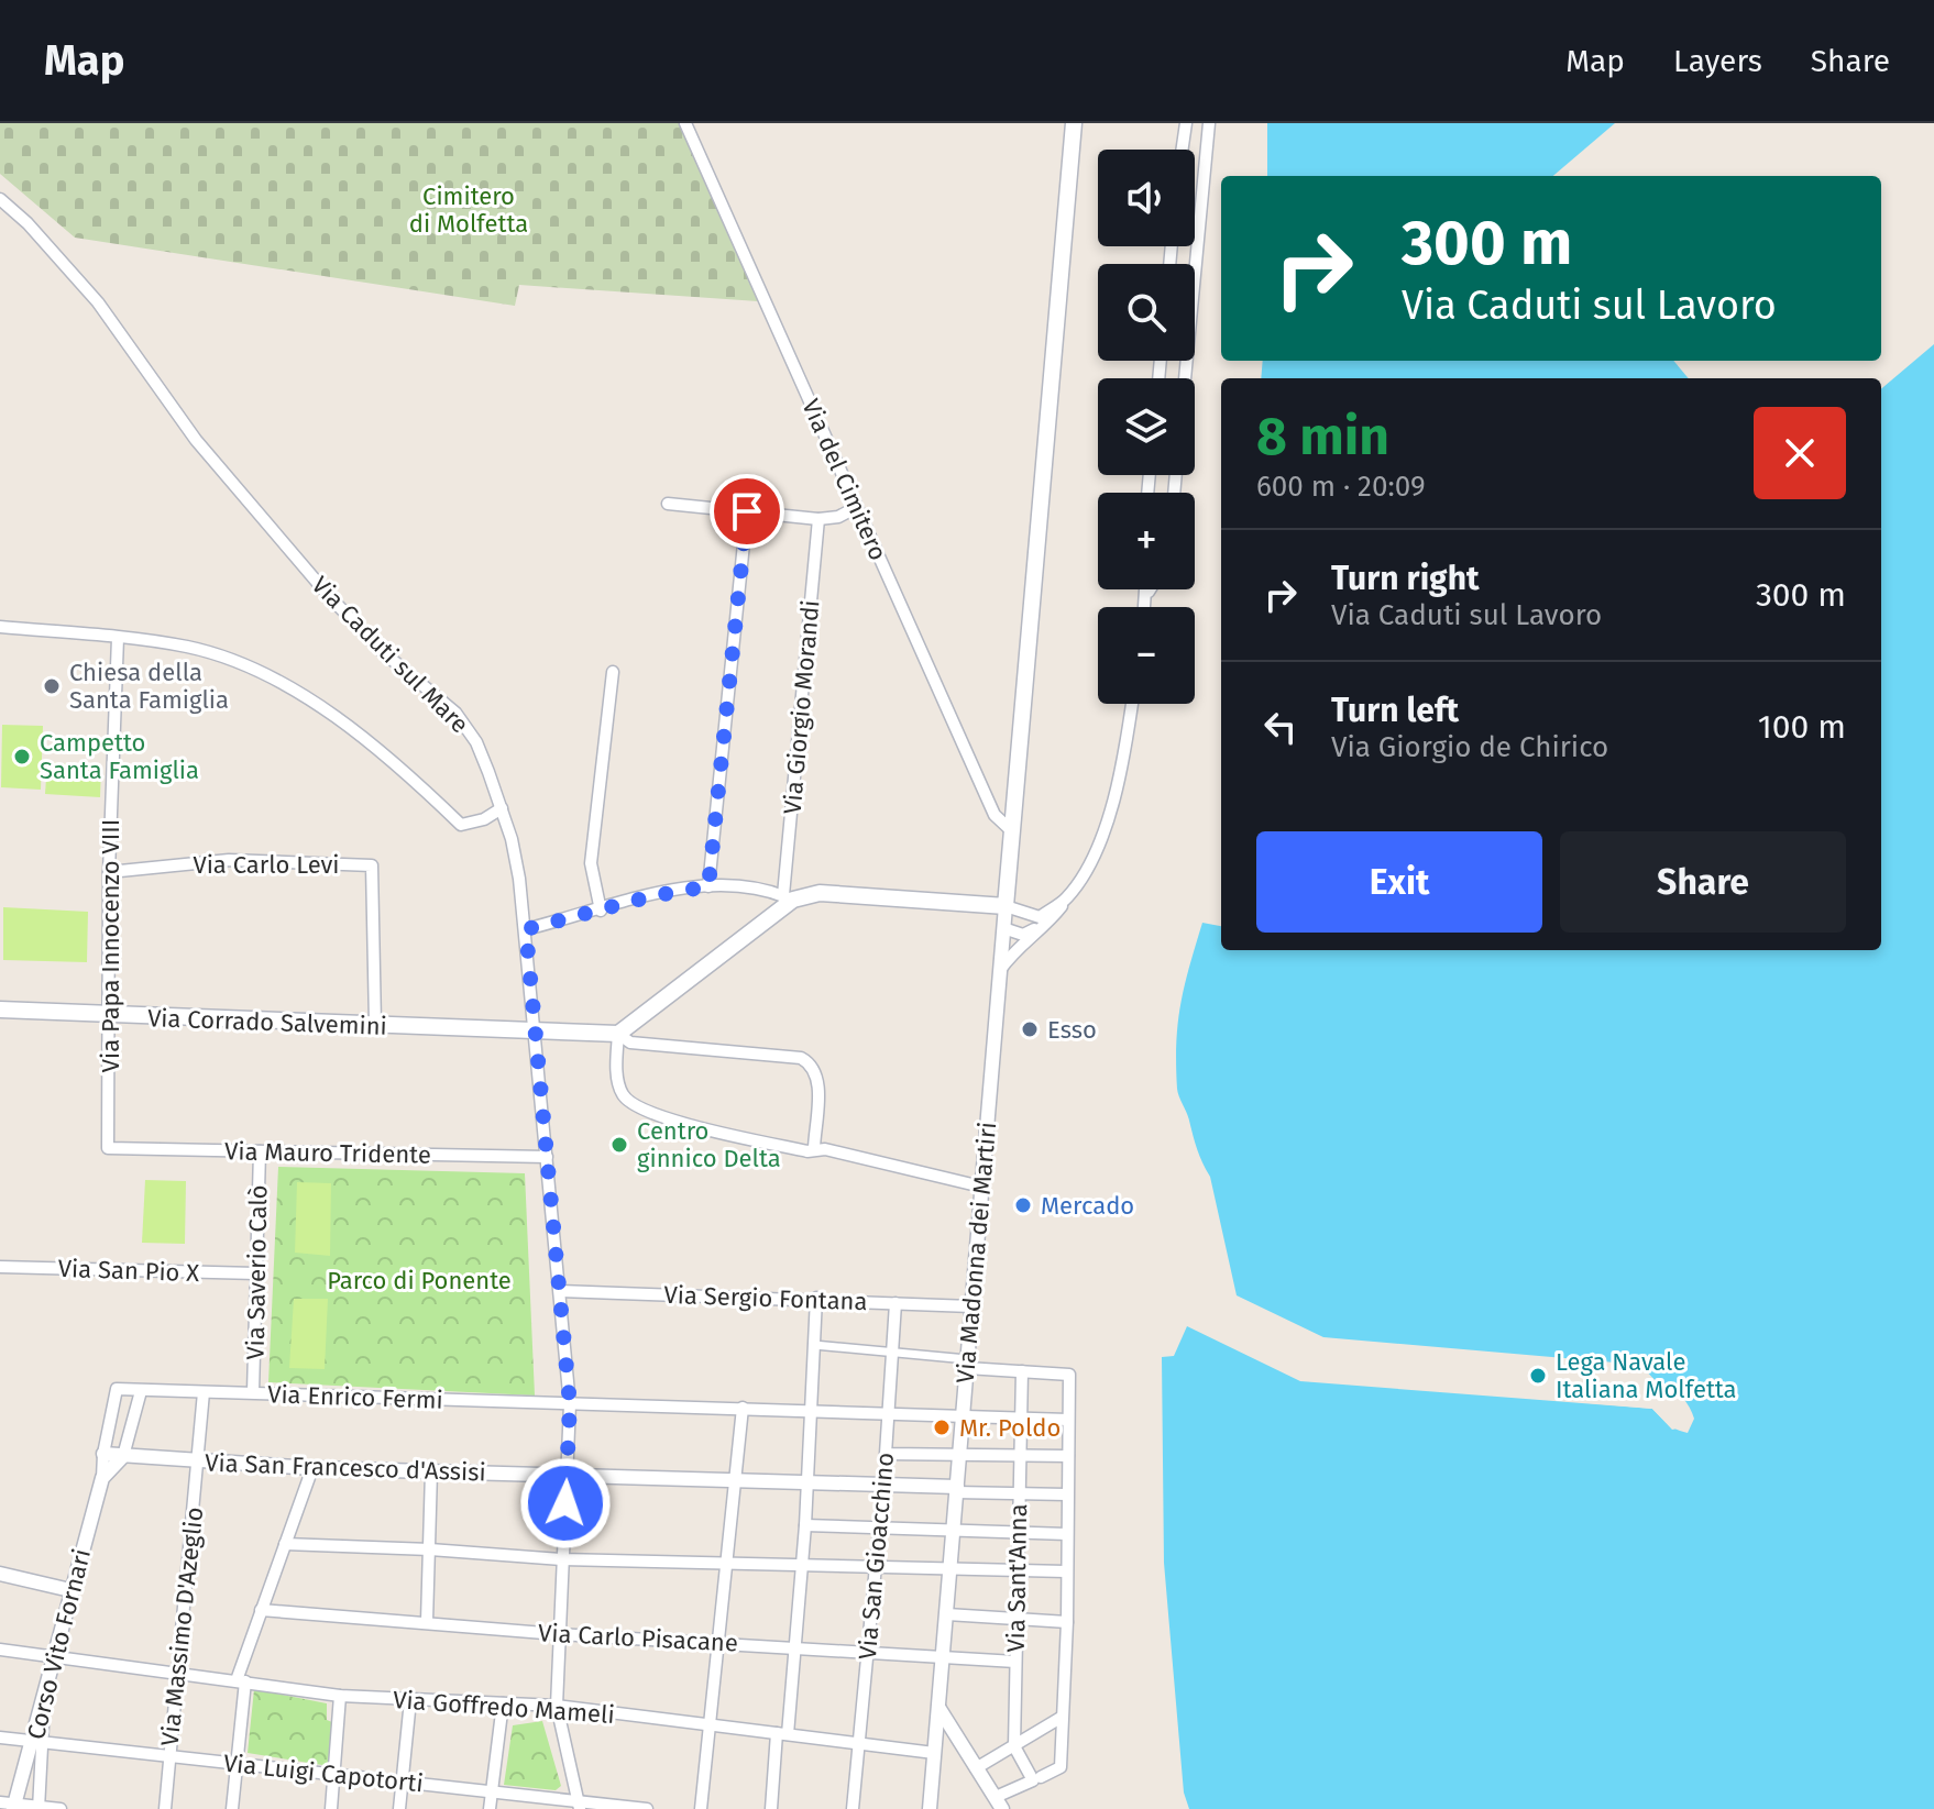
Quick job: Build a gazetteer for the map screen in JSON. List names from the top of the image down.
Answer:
{
  "streets": {
    "main road": ["Via Corrado Salvemini"],
    "street": [
      "Via del Cimitero",
      "Via Caduti sul Mare",
      "Via Giorgio Morandi",
      "Via Carlo Levi",
      "Via Papa Innocenzo VIII",
      "Via Mauro Tridente",
      "Via Madonna dei Martiri",
      "Via San Pio X",
      "Via Saverio Calò",
      "Via Sergio Fontana",
      "Via Enrico Fermi",
      "Via San Francesco d'Assisi",
      "Via San Gioacchino",
      "Via Sant'Anna",
      "Via Massimo D'Azeglio",
      "Via Carlo Pisacane",
      "Corso Vito Fornari",
      "Via Goffredo Mameli",
      "Via Luigi Capotorti"
    ]
  },
  "crossings": [
    ["Via Caduti sul Mare", "Via Corrado Salvemini"],
    ["Via Caduti sul Mare", "Via Mauro Tridente"],
    ["Via Caduti sul Mare", "Via Sergio Fontana"],
    ["Via Caduti sul Mare", "Via Enrico Fermi"],
    ["Via Caduti sul Mare", "Via San Francesco d'Assisi"],
    ["Via Caduti sul Mare", "Via Carlo Pisacane"],
    ["Via Caduti sul Mare", "Via Goffredo Mameli"],
    ["Via Caduti sul Mare", "Via Luigi Capotorti"],
    ["Via Carlo Levi", "Via Papa Innocenzo VIII"],
    ["Via Carlo Levi", "Via Corrado Salvemini"],
    ["Via Papa Innocenzo VIII", "Via Corrado Salvemini"],
    ["Via Papa Innocenzo VIII", "Via Mauro Tridente"],
    ["Via Mauro Tridente", "Via Saverio Calò"],
    ["Via Madonna dei Martiri", "Via Sergio Fontana"],
    ["Via Madonna dei Martiri", "Via Enrico Fermi"],
    ["Via Madonna dei Martiri", "Via San Francesco d'Assisi"],
    ["Via Madonna dei Martiri", "Via Carlo Pisacane"],
    ["Via Madonna dei Martiri", "Via Goffredo Mameli"],
    ["Via San Pio X", "Via Saverio Calò"],
    ["Via Saverio Calò", "Via Enrico Fermi"],
    ["Via Sergio Fontana", "Via San Gioacchino"],
    ["Via Enrico Fermi", "Via San Gioacchino"],
    ["Via Enrico Fermi", "Via Sant'Anna"],
    ["Via Enrico Fermi", "Via Massimo D'Azeglio"],
    ["Via Enrico Fermi", "Corso Vito Fornari"],
    ["Via San Francesco d'Assisi", "Via San Gioacchino"],
    ["Via San Francesco d'Assisi", "Via Massimo D'Azeglio"],
    ["Via San Francesco d'Assisi", "Corso Vito Fornari"],
    ["Via San Gioacchino", "Via Carlo Pisacane"],
    ["Via San Gioacchino", "Via Goffredo Mameli"],
    ["Via Sant'Anna", "Via Carlo Pisacane"],
    ["Via Massimo D'Azeglio", "Via Goffredo Mameli"],
    ["Via Massimo D'Azeglio", "Via Luigi Capotorti"],
    ["Corso Vito Fornari", "Via Goffredo Mameli"],
    ["Corso Vito Fornari", "Via Luigi Capotorti"]
  ],
  "parks": ["Cimitero di Molfetta", "Parco di Ponente"],
  "places": [
    "Chiesa della Santa Famiglia",
    "Campetto Santa Famiglia",
    "Esso",
    "Centro ginnico Delta",
    "Mercado",
    "Lega Navale Italiana Molfetta",
    "Mr. Poldo"
  ],
  "page": {
    "header": "Map",
    "nav": ["Map", "Layers", "Share"],
    "map_buttons": ["+", "−"],
    "turn": ["300 m", "Via Caduti sul Lavoro"],
    "heading": ["8 min", "600 m · 20:09"],
    "list": [
      {
        "name": "Turn right",
        "note": "Via Caduti sul Lavoro",
        "value": "300 m"
      },
      {
        "name": "Turn left",
        "note": "Via Giorgio de Chirico",
        "value": "100 m"
      }
    ],
    "buttons": ["Exit", "Share"]
  }
}
